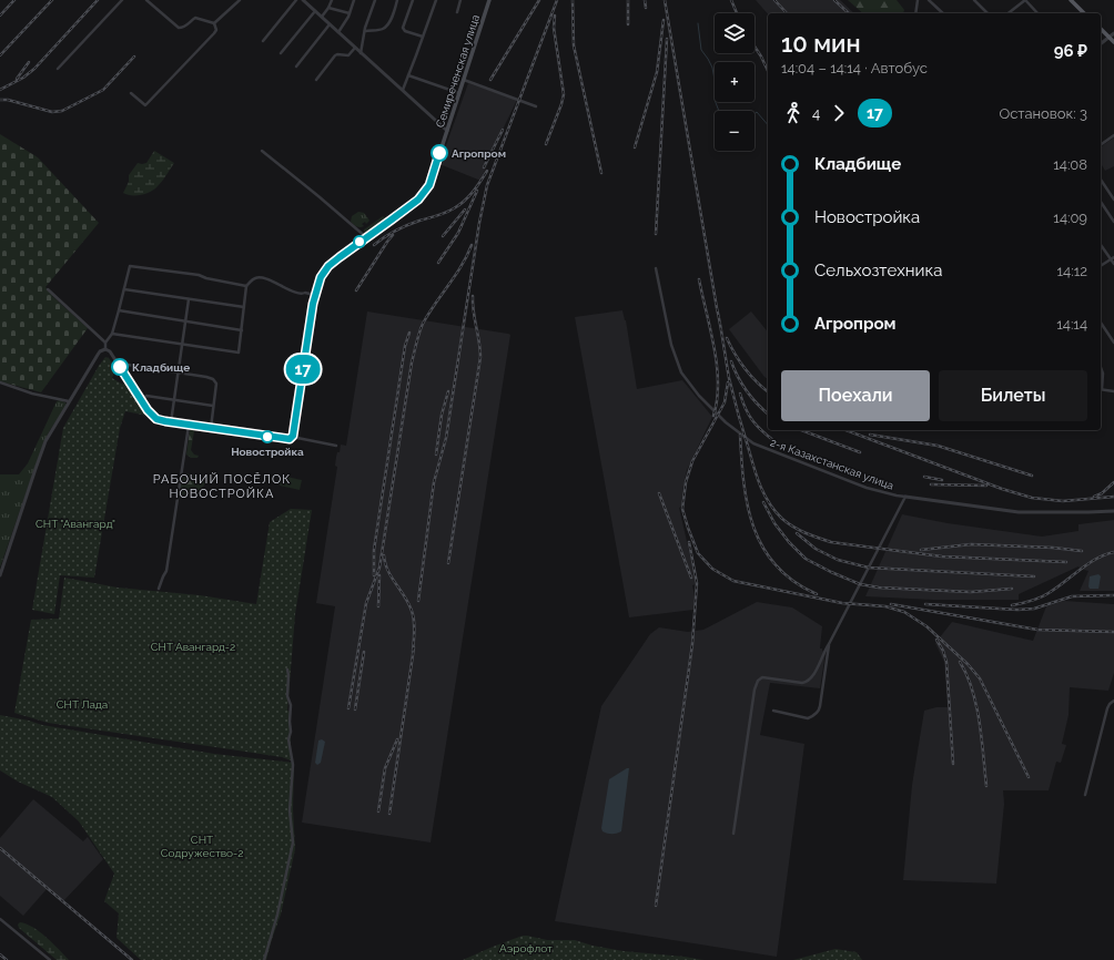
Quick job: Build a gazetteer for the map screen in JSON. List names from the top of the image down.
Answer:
{
  "streets": {
    "main road": ["Семиреченская улица"],
    "street": ["2-я Казахстанская улица"]
  },
  "districts": ["РАБОЧИЙ ПОСЁЛОК НОВОСТРОЙКА"],
  "parks": [
    "СНТ \"Авангард\"",
    "СНТ Авангард-2",
    "СНТ Лада",
    "СНТ Содружество-2",
    "Аэрофлот"
  ],
  "places": ["Агропром", "Кладбище", "Новостройка"],
  "lines": ["bus line 17"],
  "page": {
    "on_map": "17",
    "map_buttons": ["+", "−"],
    "heading": ["10 мин", "14:04 – 14:14 · Автобус", "96 ₽"],
    "legs": ["4", "17", "Остановок: 3"],
    "list": [
      {
        "name": "Кладбище",
        "value": "14:08"
      },
      {
        "name": "Новостройка",
        "value": "14:09"
      },
      {
        "name": "Сельхозтехника",
        "value": "14:12"
      },
      {
        "name": "Агропром",
        "value": "14:14"
      }
    ],
    "buttons": ["Поехали", "Билеты"]
  }
}
